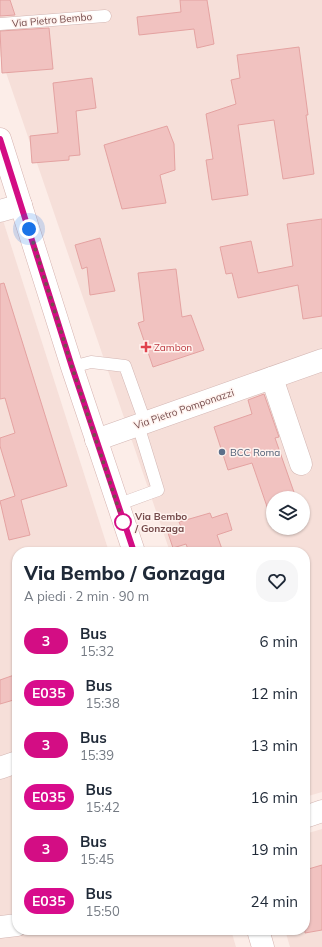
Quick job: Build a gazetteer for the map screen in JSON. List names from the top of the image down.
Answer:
{
  "streets": {
    "main road": ["Via Pietro Pomponazzi"],
    "lane": ["Via Pietro Bembo"]
  },
  "places": {
    "health": ["Zambon"],
    "other": ["BCC Roma", "Via Bembo / Gonzaga"]
  },
  "lines": ["bus line 3"],
  "page": {
    "heading": ["Via Bembo / Gonzaga", "A piedi · 2 min · 90 m"],
    "list": [
      {
        "mark": "3",
        "name": "Bus",
        "note": "15:32",
        "value": "6 min"
      },
      {
        "mark": "E035",
        "name": "Bus",
        "note": "15:38",
        "value": "12 min"
      },
      {
        "mark": "3",
        "name": "Bus",
        "note": "15:39",
        "value": "13 min"
      },
      {
        "mark": "E035",
        "name": "Bus",
        "note": "15:42",
        "value": "16 min"
      },
      {
        "mark": "3",
        "name": "Bus",
        "note": "15:45",
        "value": "19 min"
      },
      {
        "mark": "E035",
        "name": "Bus",
        "note": "15:50",
        "value": "24 min"
      }
    ]
  }
}
